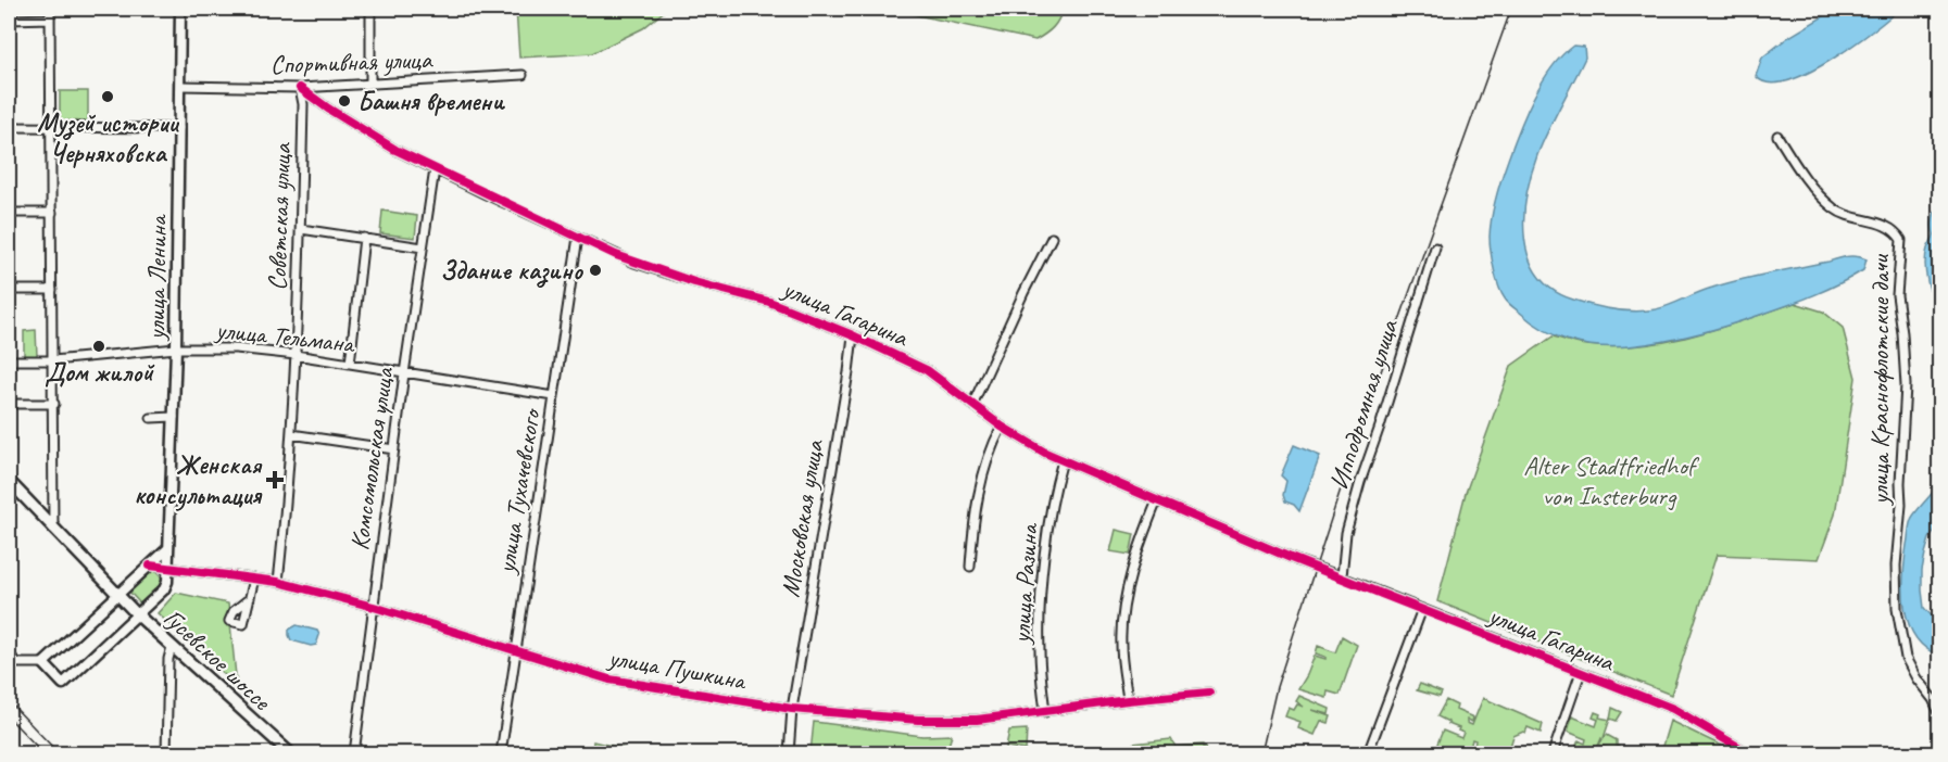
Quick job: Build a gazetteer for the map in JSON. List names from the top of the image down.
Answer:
{
  "streets": {
    "highway": ["Гусевское шоссе"],
    "main road": ["улица Ленина"],
    "street": [
      "Спортивная улица",
      "Советская улица",
      "улица Гагарина",
      "улица Тельмана",
      "улица Краснофлотские дачи",
      "Ипподромная улица",
      "Комсомольская улица",
      "улица Тухачевского",
      "Московская улица",
      "улица Разина",
      "улица Пушкина"
    ]
  },
  "crossings": [
    ["Спортивная улица", "Советская улица"],
    ["Спортивная улица", "улица Ленина"],
    ["Спортивная улица", "улица Гагарина"],
    ["Советская улица", "улица Гагарина"],
    ["Советская улица", "улица Тельмана"],
    ["Советская улица", "улица Пушкина"],
    ["улица Ленина", "улица Тельмана"],
    ["улица Ленина", "Гусевское шоссе"],
    ["улица Ленина", "улица Пушкина"],
    ["улица Гагарина", "Ипподромная улица"],
    ["улица Гагарина", "Комсомольская улица"],
    ["улица Гагарина", "улица Тухачевского"],
    ["улица Гагарина", "Московская улица"],
    ["улица Гагарина", "улица Разина"],
    ["улица Тельмана", "Комсомольская улица"],
    ["улица Тельмана", "улица Тухачевского"],
    ["Комсомольская улица", "улица Пушкина"],
    ["улица Тухачевского", "улица Пушкина"],
    ["Московская улица", "улица Пушкина"],
    ["улица Разина", "улица Пушкина"]
  ],
  "parks": ["Alter Stadtfriedhof von Insterburg"],
  "places": {
    "other": [
      "Музей истории Черняховска",
      "Башня времени",
      "Здание казино",
      "Дом жилой"
    ],
    "health": ["Женская консультация"]
  }
}
